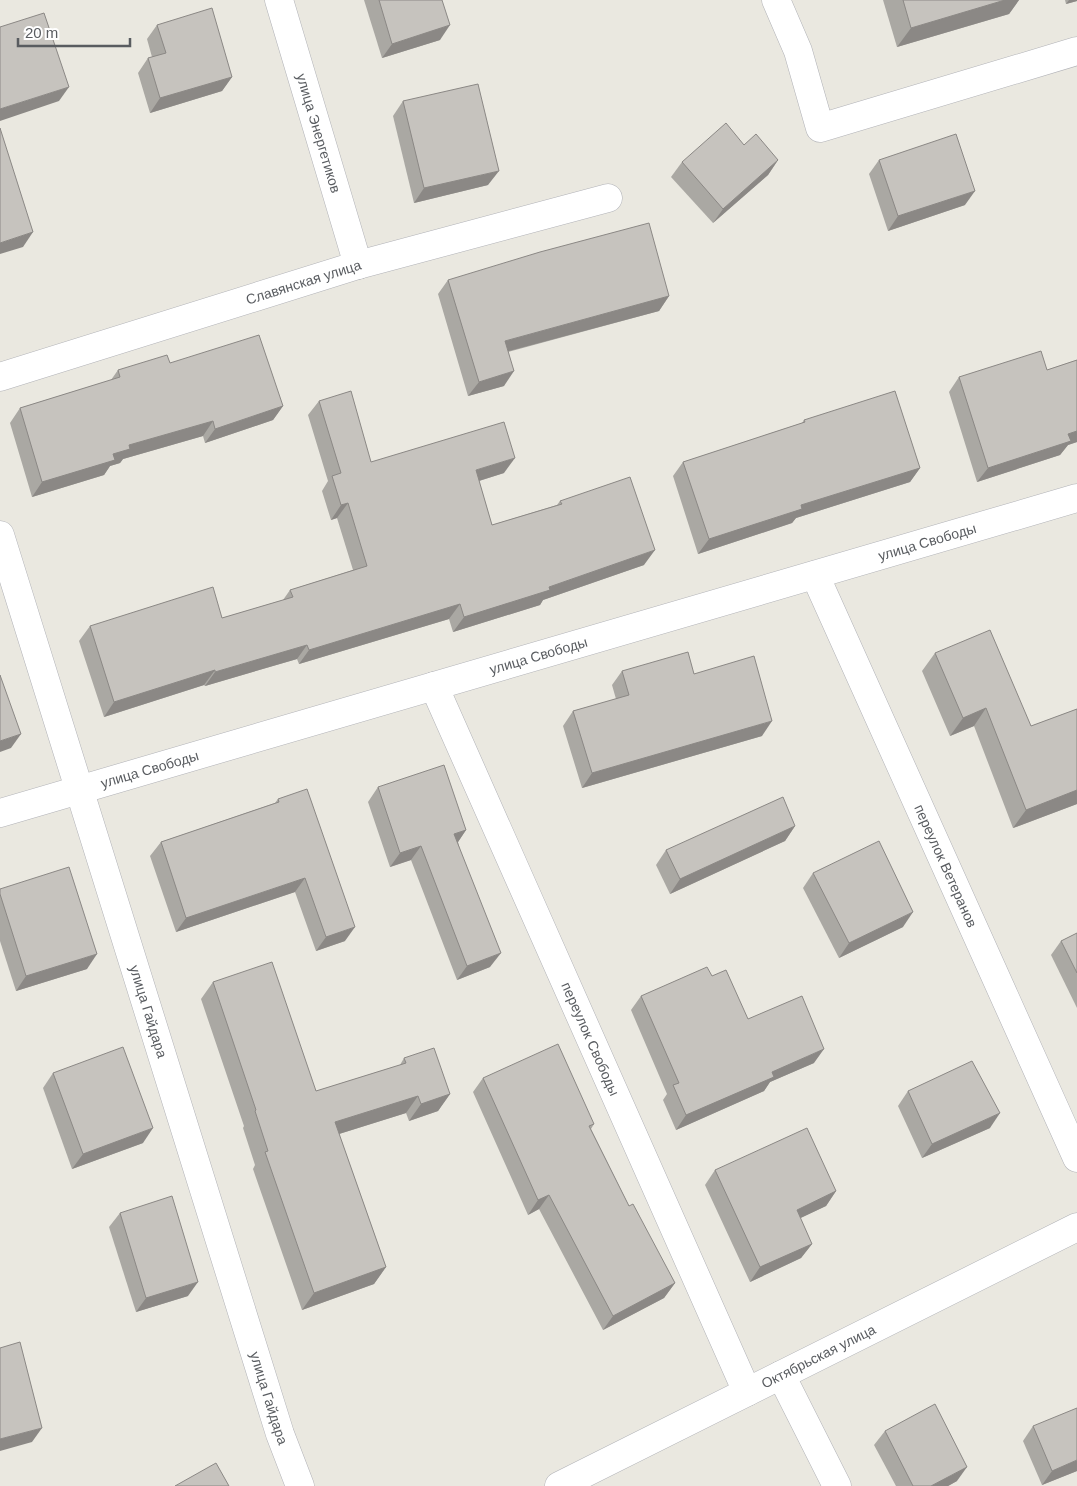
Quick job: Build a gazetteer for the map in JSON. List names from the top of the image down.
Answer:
{
  "streets": {
    "street": [
      "улица Энергетиков",
      "Славянская улица",
      "улица Свободы",
      "переулок Ветеранов",
      "улица Гайдара",
      "переулок Свободы",
      "Октябрьская улица"
    ]
  },
  "crossings": [
    ["улица Энергетиков", "Славянская улица"],
    ["улица Свободы", "переулок Ветеранов"],
    ["улица Свободы", "улица Гайдара"],
    ["улица Свободы", "переулок Свободы"],
    ["переулок Свободы", "Октябрьская улица"]
  ],
  "scale_bar": "20 m"
}
